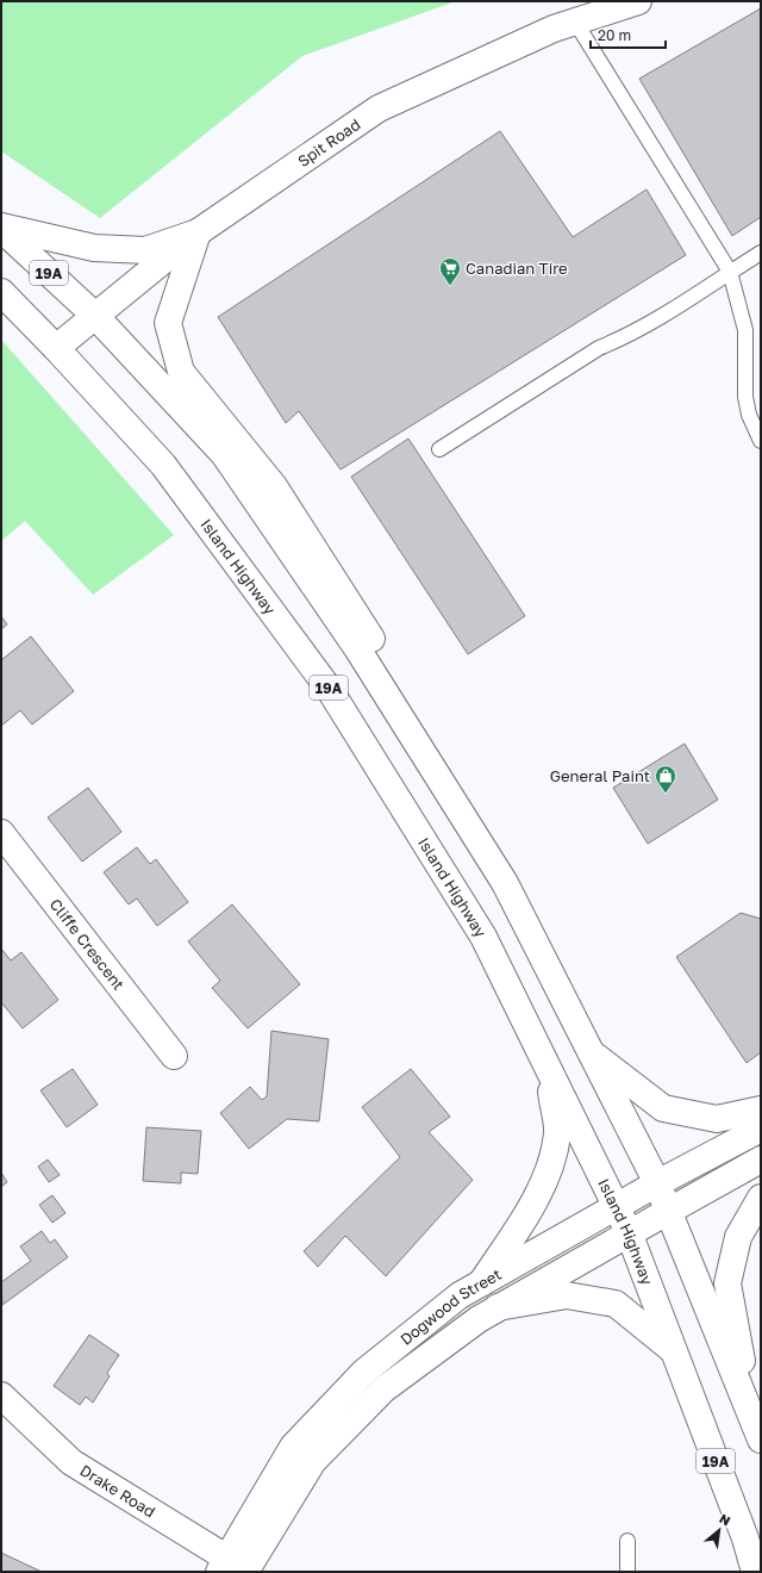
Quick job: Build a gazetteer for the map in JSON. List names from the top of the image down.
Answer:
{
  "streets": {
    "main road": [
      "Spit Road",
      "19A",
      "Island Highway",
      "Cliffe Crescent",
      "Dogwood Street",
      "Drake Road"
    ]
  },
  "crossings": [
    ["Spit Road", "19A"],
    ["Spit Road", "Island Highway"],
    ["19A", "Dogwood Street"],
    ["Island Highway", "Dogwood Street"],
    ["Dogwood Street", "Drake Road"]
  ],
  "places": {
    "supermarket": ["Canadian Tire"],
    "shop": ["General Paint"]
  },
  "scale_bar": "20 m",
  "north": "top right"
}
